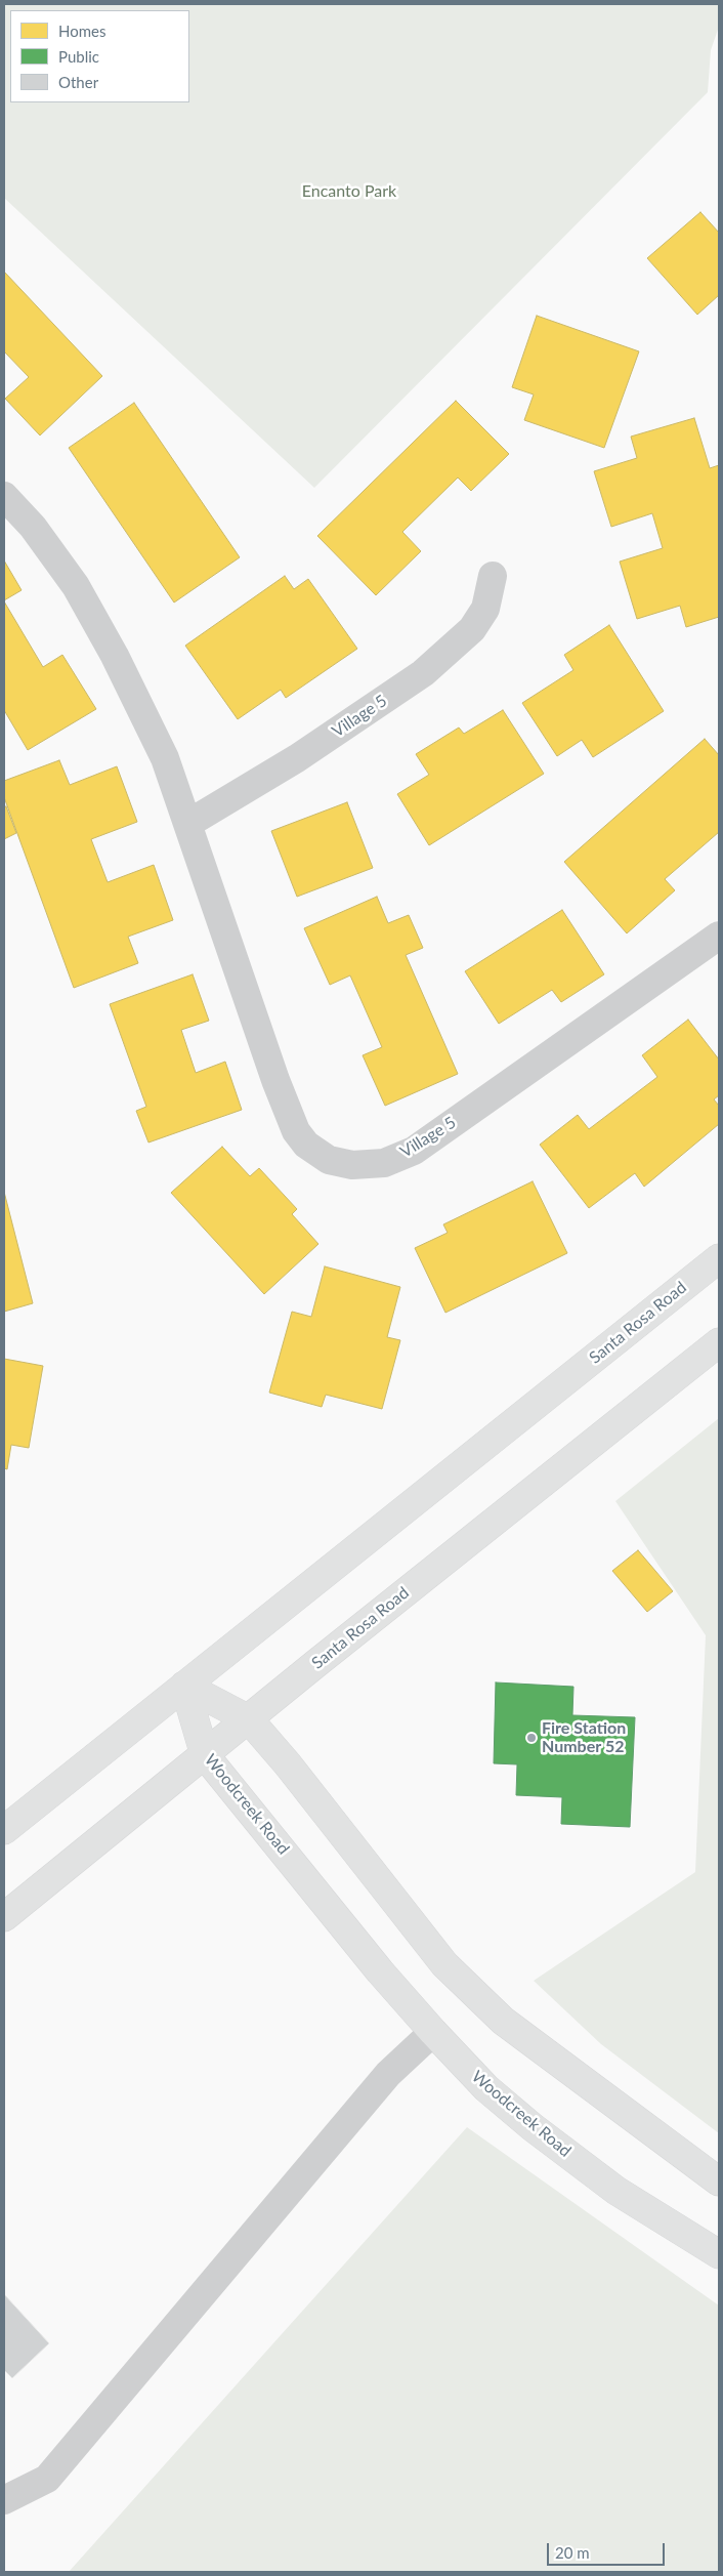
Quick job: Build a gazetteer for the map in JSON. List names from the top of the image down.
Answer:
{
  "streets": {
    "main road": ["Santa Rosa Road", "Woodcreek Road"],
    "street": ["Village 5"]
  },
  "crossings": [
    ["Santa Rosa Road", "Woodcreek Road"]
  ],
  "parks": ["Encanto Park"],
  "places": ["Fire Station Number 52"],
  "legend": ["Homes", "Public", "Other"],
  "scale_bar": "20 m"
}
